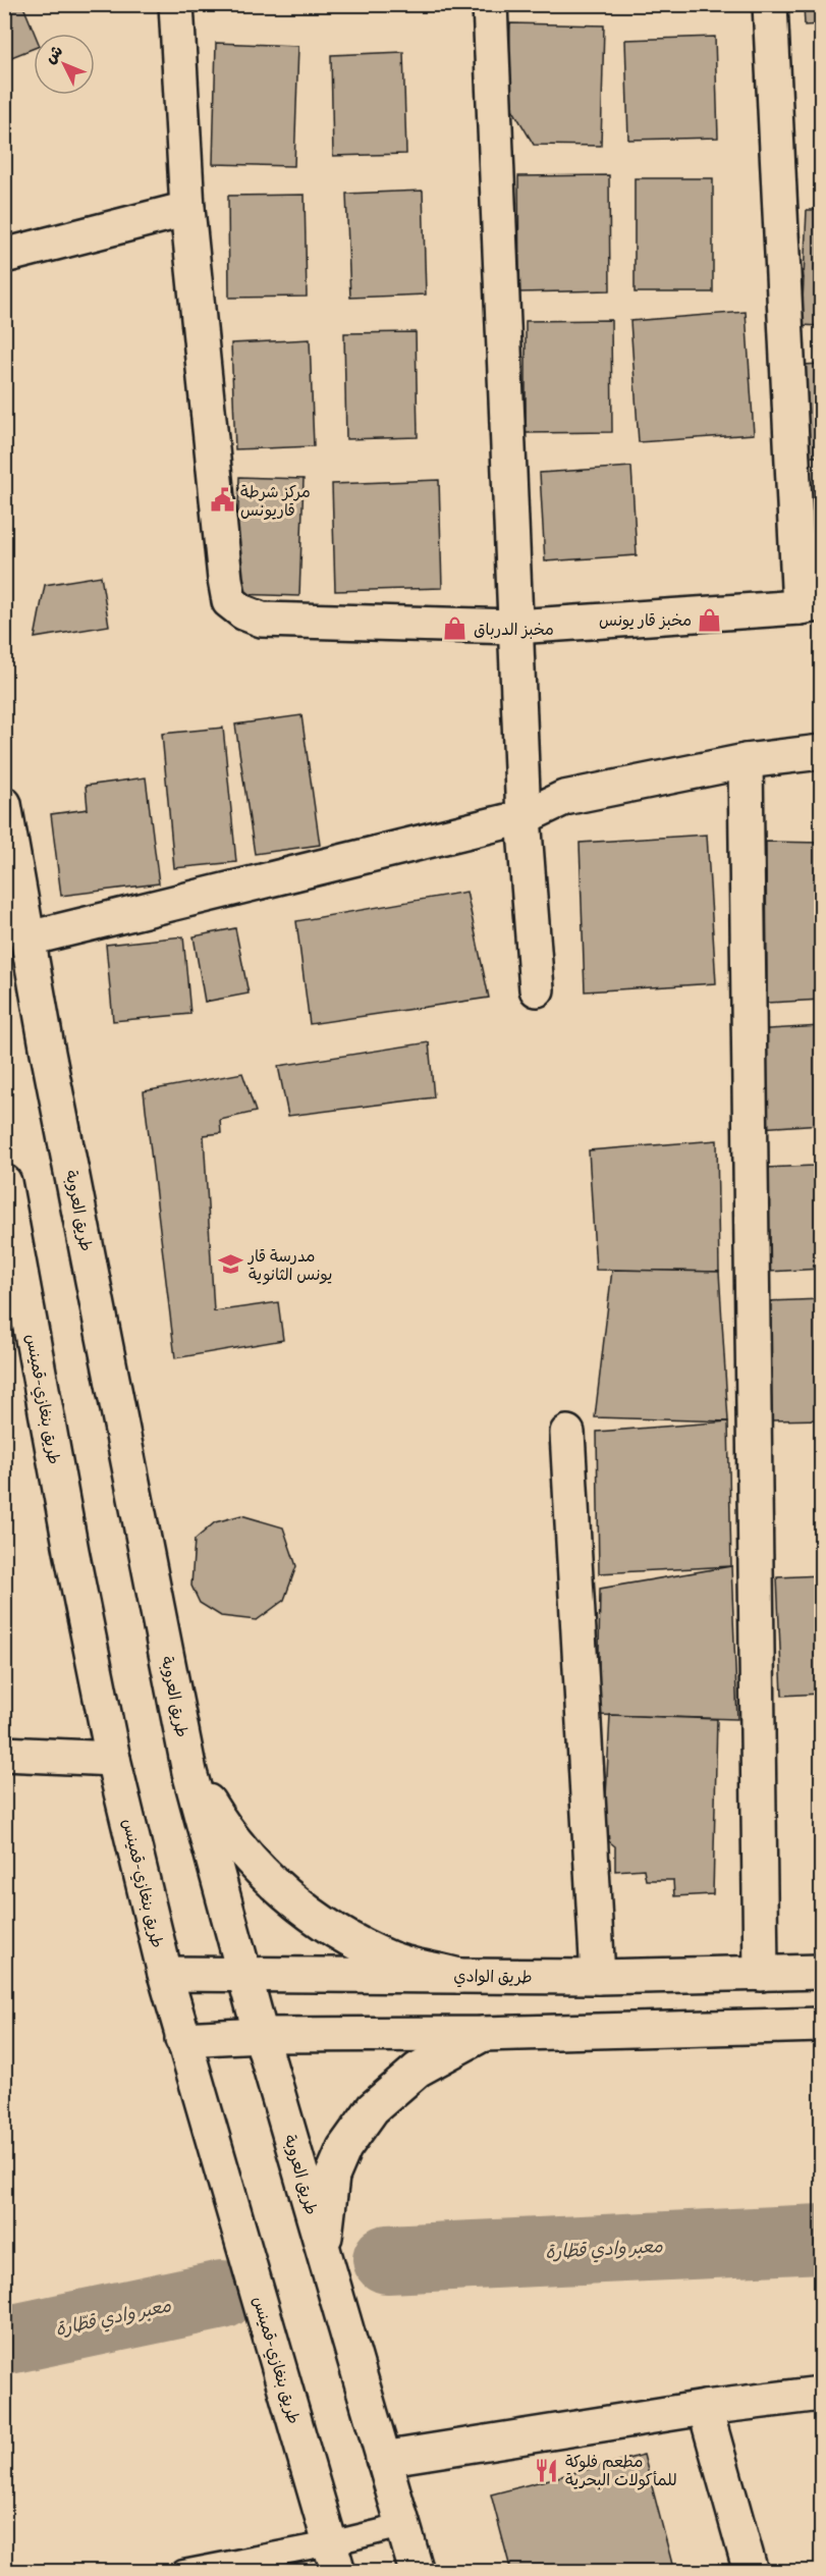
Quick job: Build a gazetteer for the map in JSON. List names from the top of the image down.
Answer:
{
  "streets": {
    "street": ["طريق العروبة", "طريق بنغازي-قمينس", "طريق الوادي"]
  },
  "crossings": [
    ["طريق العروبة", "طريق الوادي"],
    ["طريق بنغازي-قمينس", "طريق الوادي"]
  ],
  "water": ["معبر وادي قطّارة"],
  "places": {
    "public building": ["مركز شرطة قاريونس"],
    "shop": ["مخبز قار يونس", "مخبز الدرباق"],
    "school or university": ["مدرسة قار يونس الثانوية"],
    "restaurant": ["مطعم فلوكة للمأكولات البحرية"]
  },
  "north": "top left"
}
